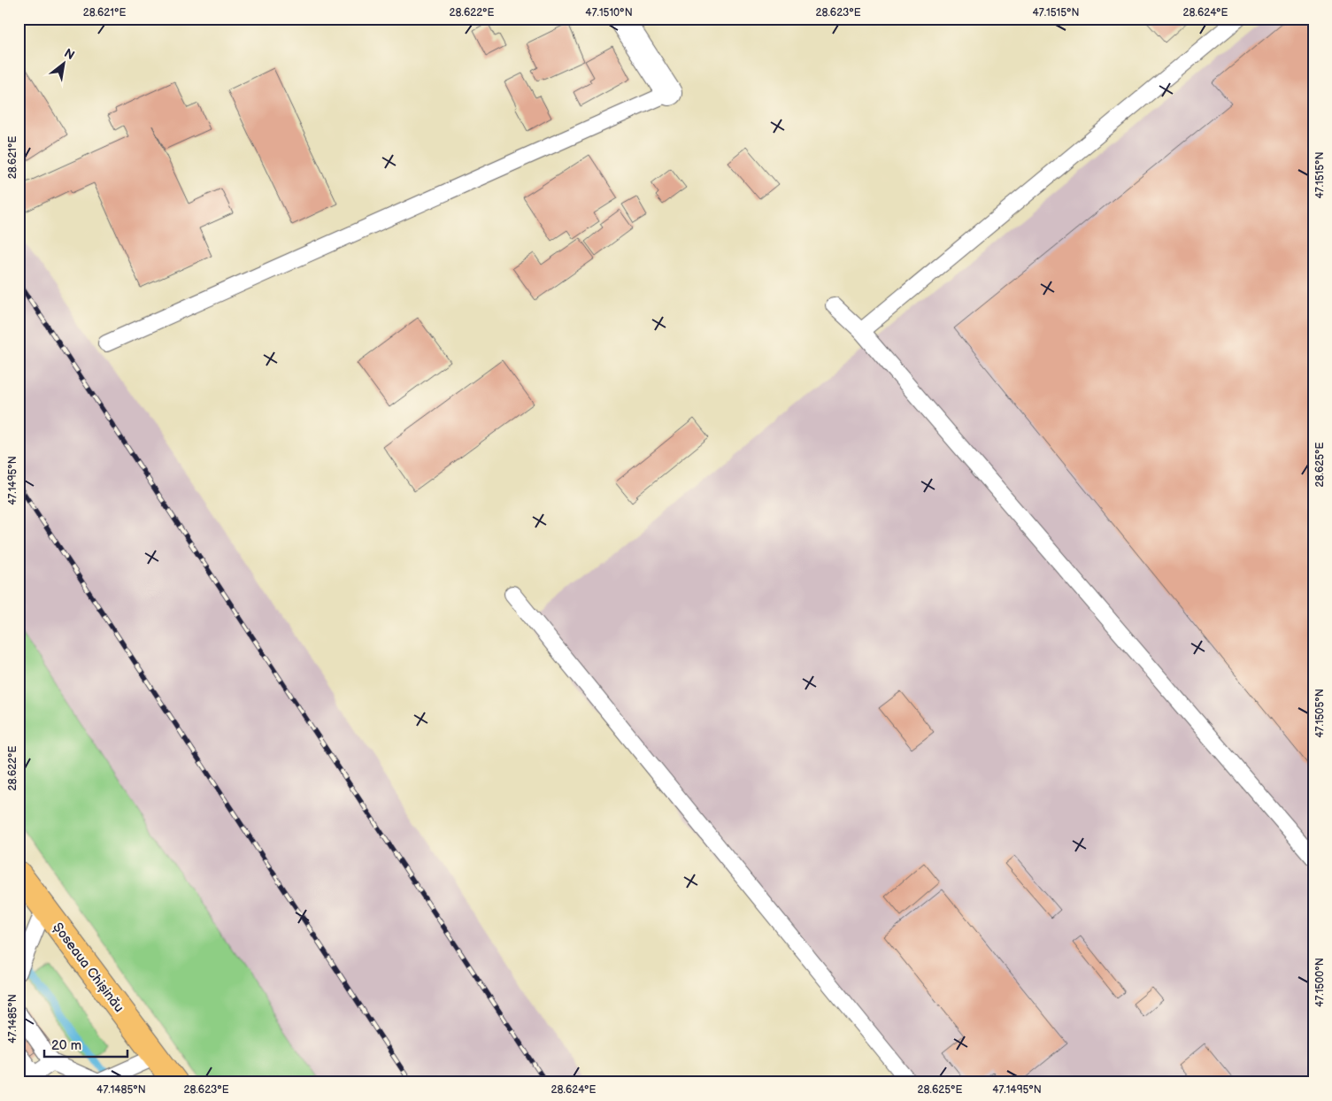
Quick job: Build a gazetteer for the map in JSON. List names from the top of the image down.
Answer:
{
  "streets": {
    "highway": ["Șoseaua Chișinău"]
  },
  "scale_bar": "20 m",
  "north": "top right",
  "coordinates": [
    "28.621°E",
    "28.622°E",
    "47.1510°N",
    "28.623°E",
    "47.1515°N",
    "28.624°E",
    "28.625°E",
    "47.1495°N",
    "47.1505°N",
    "47.1500°N",
    "47.1485°N"
  ]
}
